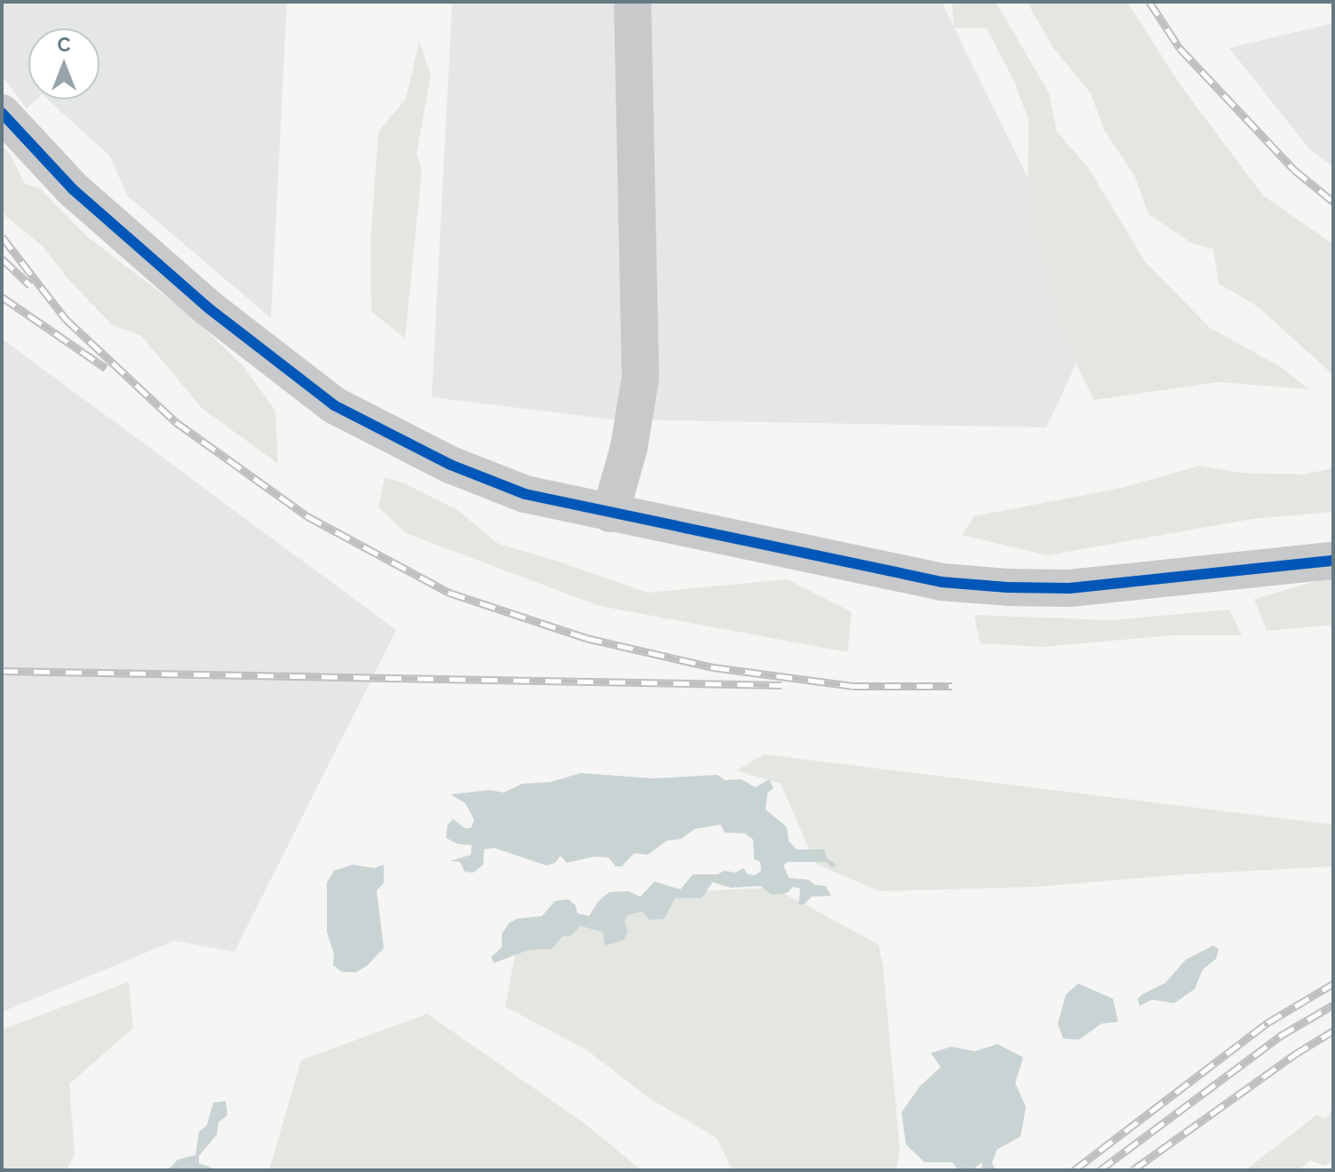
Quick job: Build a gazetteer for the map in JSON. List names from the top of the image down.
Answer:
{
  "north": "top"
}
